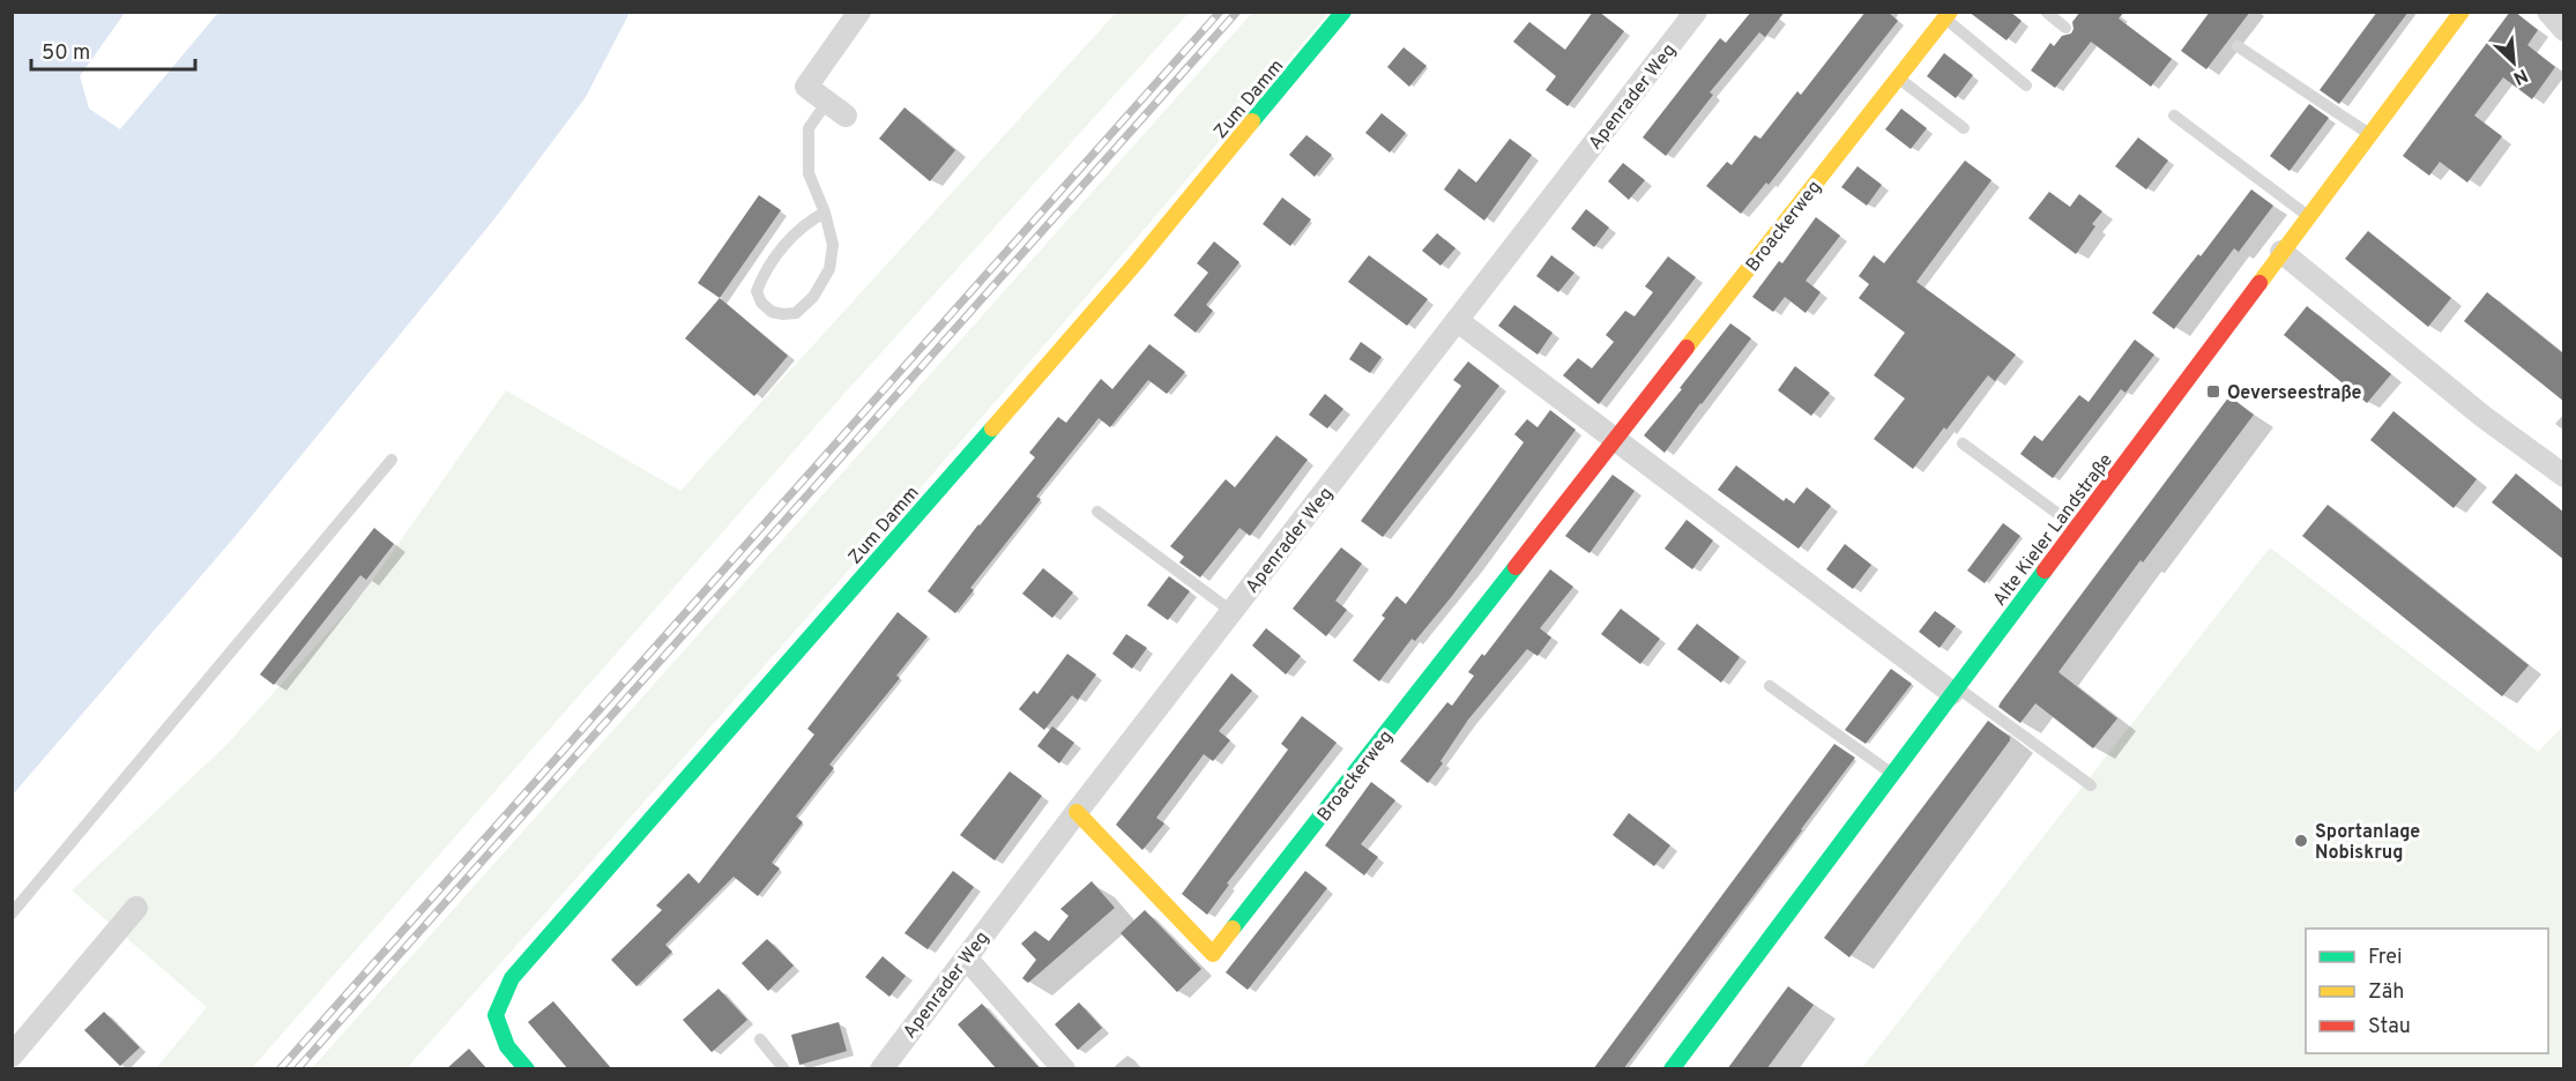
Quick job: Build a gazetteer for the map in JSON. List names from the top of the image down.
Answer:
{
  "streets": {
    "street": [
      "Apenrader Weg",
      "Zum Damm",
      "Broackerweg",
      "Alte Kieler Landstraße"
    ]
  },
  "crossings": [
    ["Apenrader Weg", "Broackerweg"]
  ],
  "places": {
    "transit": ["Oeverseestraße"],
    "other": ["Sportanlage Nobiskrug"]
  },
  "legend": ["Frei", "Zäh", "Stau"],
  "scale_bar": "50 m",
  "north": "bottom right"
}
